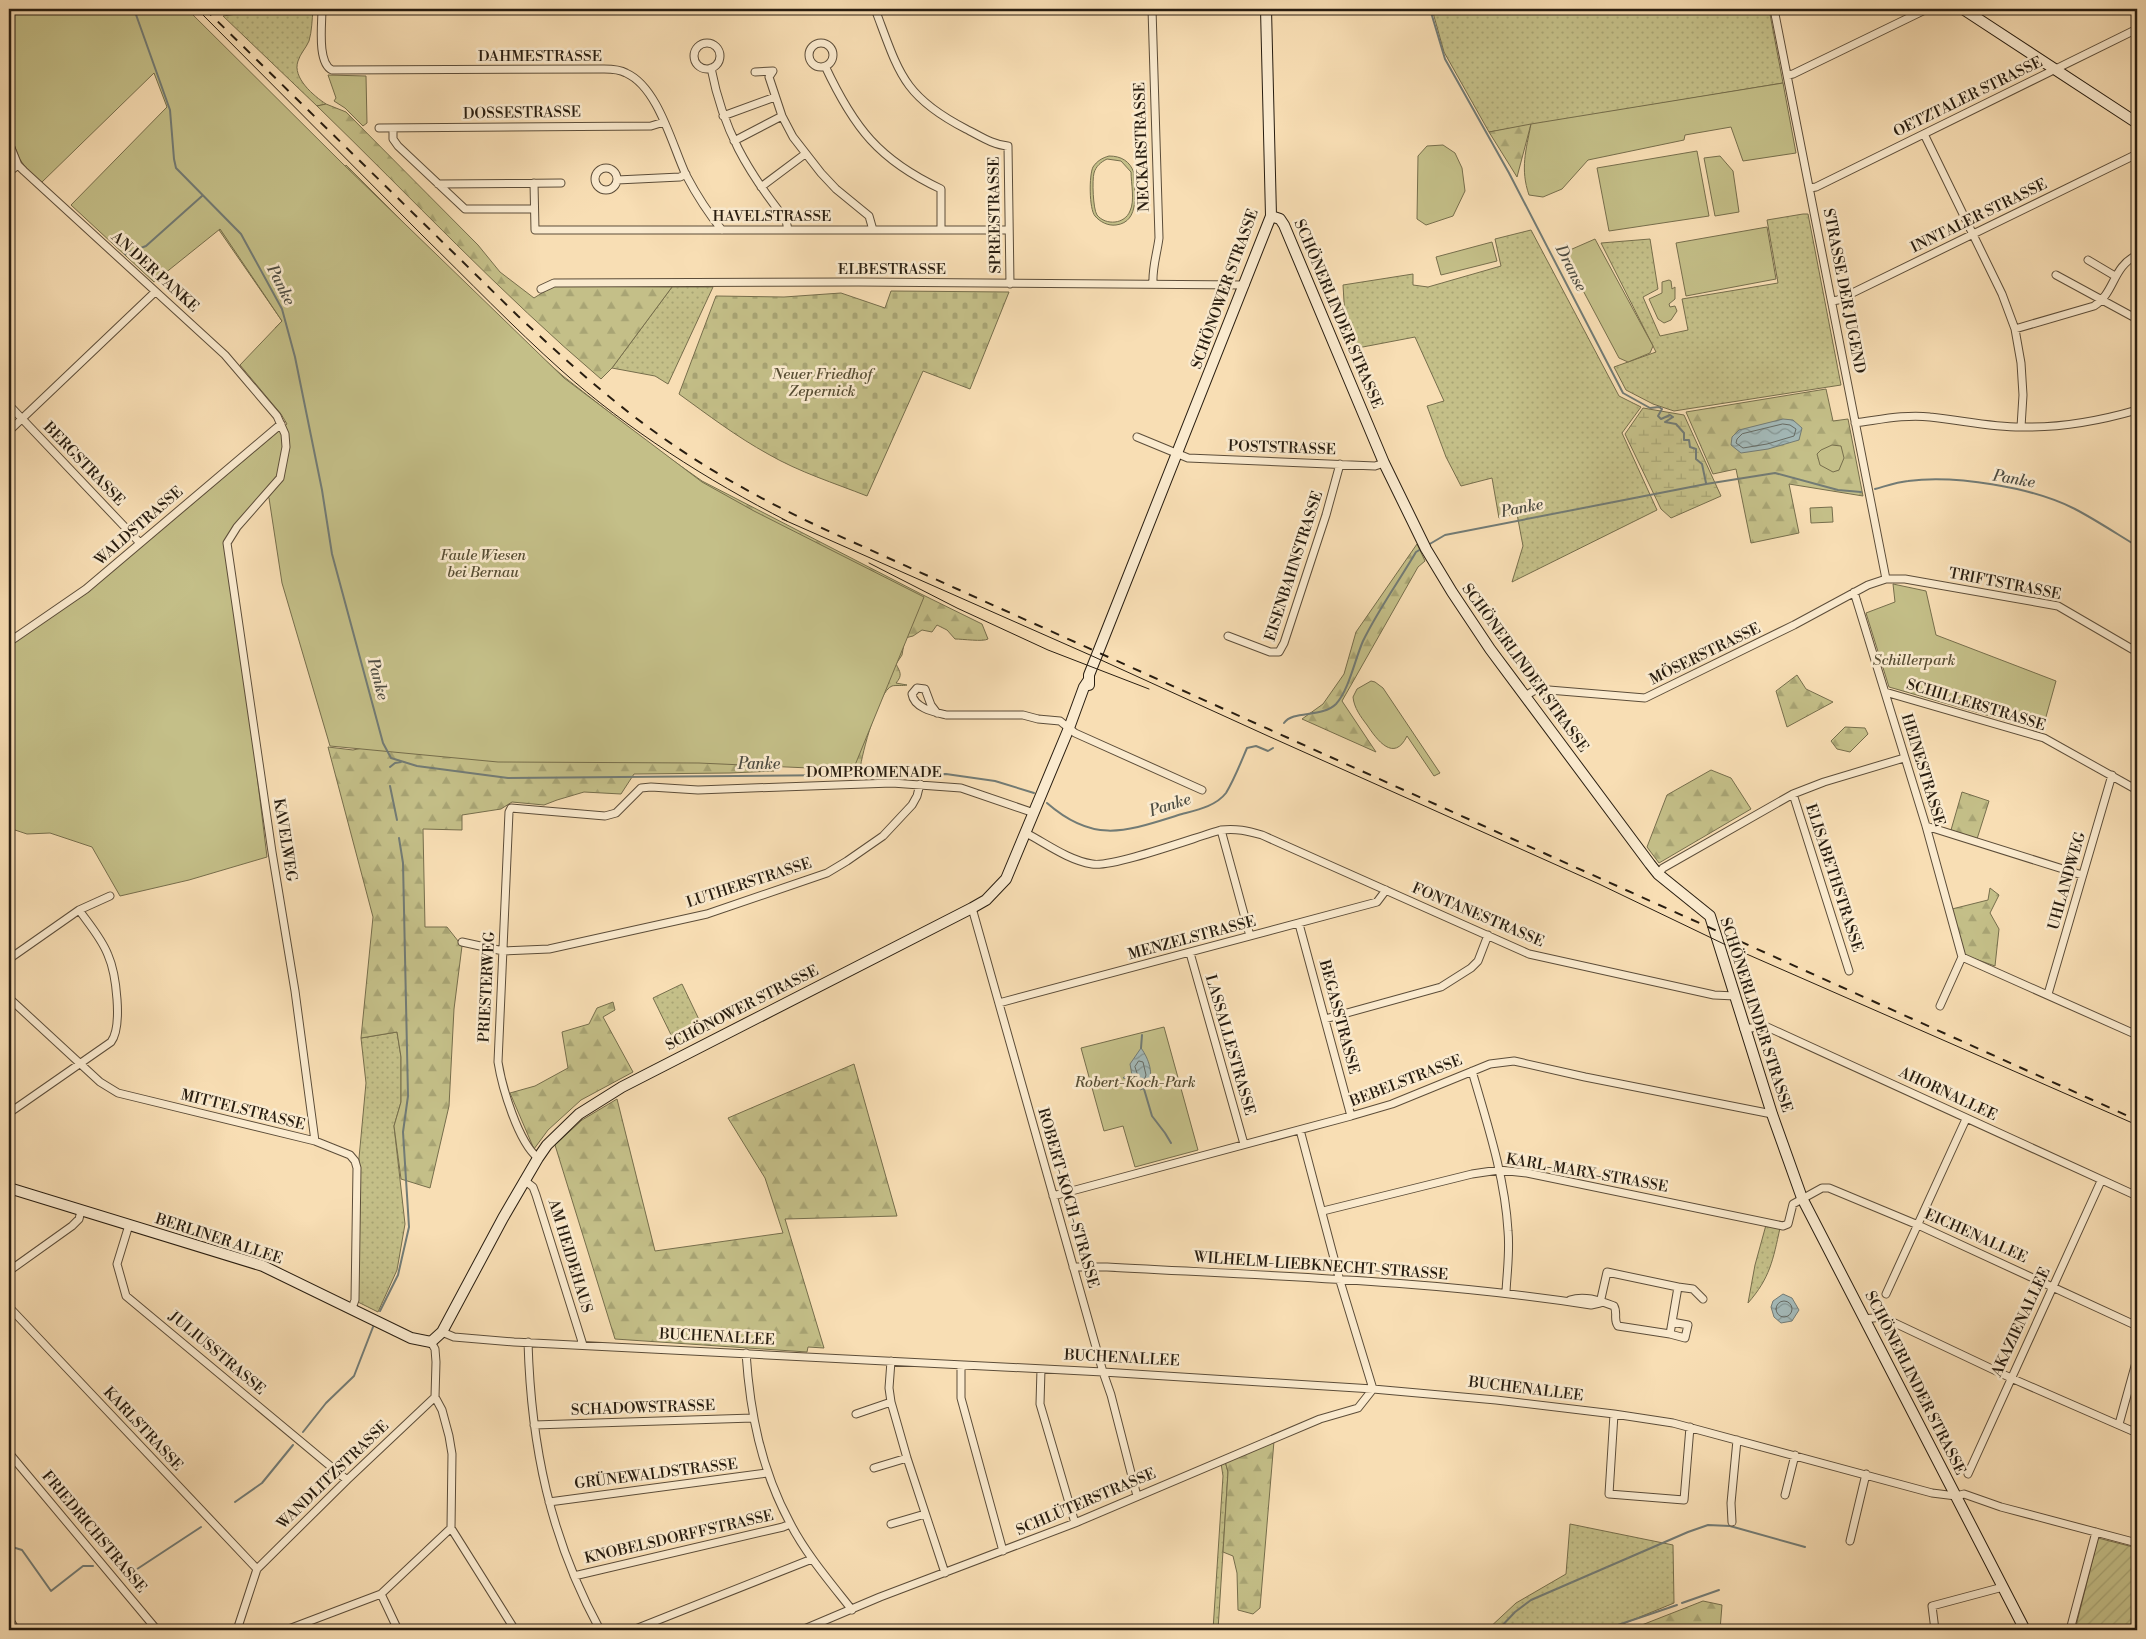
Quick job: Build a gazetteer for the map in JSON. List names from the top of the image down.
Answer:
{
  "streets": {
    "street": [
      "DAHMESTRASSE",
      "OETZTALER STRASSE",
      "DOSSESTRASSE",
      "NECKARSTRASSE",
      "SPREESTRASSE",
      "HAVELSTRASSE",
      "INNTALER STRASSE",
      "ELBESTRASSE",
      "AN DER PANKE",
      "SCHÖNOWER STRASSE",
      "STRASSE DER JUGEND",
      "SCHÖNERLINDER STRASSE",
      "POSTSTRASSE",
      "BERGSTRASSE",
      "WALDSTRASSE",
      "EISENBAHNSTRASSE",
      "TRIFTSTRASSE",
      "MÖSERSTRASSE",
      "SCHILLERSTRASSE",
      "HEINESTRASSE",
      "DOMPROMENADE",
      "KAVELWEG",
      "ELISABETHSTRASSE",
      "UHLANDWEG",
      "LUTHERSTRASSE",
      "FONTANESTRASSE",
      "MENZELSTRASSE",
      "PRIESTERWEG",
      "BEGASSTRASSE",
      "LASSALLESTRASSE",
      "BEBELSTRASSE",
      "AHORNALLEE",
      "MITTELSTRASSE",
      "KARL-MARX-STRASSE",
      "ROBERT-KOCH-STRASSE",
      "EICHENALLEE",
      "BERLINER ALLEE",
      "AM HEIDEHAUS",
      "WILHELM-LIEBKNECHT-STRASSE",
      "AKAZIENALLEE",
      "BUCHENALLEE",
      "JULIUSSTRASSE",
      "SCHADOWSTRASSE",
      "KARLSTRASSE",
      "GRÜNEWALDSTRASSE",
      "WANDLITZSTRASSE",
      "SCHLÜTERSTRASSE",
      "FRIEDRICHSTRASSE",
      "KNOBELSDORFFSTRASSE"
    ]
  },
  "crossings": [
    ["DAHMESTRASSE", "DOSSESTRASSE"],
    ["DAHMESTRASSE", "HAVELSTRASSE"],
    ["OETZTALER STRASSE", "STRASSE DER JUGEND"],
    ["NECKARSTRASSE", "ELBESTRASSE"],
    ["SPREESTRASSE", "HAVELSTRASSE"],
    ["SPREESTRASSE", "ELBESTRASSE"],
    ["INNTALER STRASSE", "STRASSE DER JUGEND"],
    ["ELBESTRASSE", "SCHÖNOWER STRASSE"],
    ["AN DER PANKE", "WALDSTRASSE"],
    ["AN DER PANKE", "KAVELWEG"],
    ["SCHÖNOWER STRASSE", "SCHÖNERLINDER STRASSE"],
    ["SCHÖNOWER STRASSE", "POSTSTRASSE"],
    ["SCHÖNOWER STRASSE", "DOMPROMENADE"],
    ["SCHÖNOWER STRASSE", "FONTANESTRASSE"],
    ["SCHÖNOWER STRASSE", "PRIESTERWEG"],
    ["SCHÖNOWER STRASSE", "ROBERT-KOCH-STRASSE"],
    ["SCHÖNOWER STRASSE", "AM HEIDEHAUS"],
    ["SCHÖNOWER STRASSE", "BUCHENALLEE"],
    ["STRASSE DER JUGEND", "TRIFTSTRASSE"],
    ["STRASSE DER JUGEND", "MÖSERSTRASSE"],
    ["SCHÖNERLINDER STRASSE", "POSTSTRASSE"],
    ["SCHÖNERLINDER STRASSE", "MÖSERSTRASSE"],
    ["SCHÖNERLINDER STRASSE", "FONTANESTRASSE"],
    ["SCHÖNERLINDER STRASSE", "BEBELSTRASSE"],
    ["SCHÖNERLINDER STRASSE", "AHORNALLEE"],
    ["SCHÖNERLINDER STRASSE", "KARL-MARX-STRASSE"],
    ["SCHÖNERLINDER STRASSE", "EICHENALLEE"],
    ["SCHÖNERLINDER STRASSE", "BUCHENALLEE"],
    ["POSTSTRASSE", "EISENBAHNSTRASSE"],
    ["BERGSTRASSE", "WALDSTRASSE"],
    ["WALDSTRASSE", "KAVELWEG"],
    ["TRIFTSTRASSE", "MÖSERSTRASSE"],
    ["MÖSERSTRASSE", "HEINESTRASSE"],
    ["SCHILLERSTRASSE", "HEINESTRASSE"],
    ["SCHILLERSTRASSE", "UHLANDWEG"],
    ["DOMPROMENADE", "LUTHERSTRASSE"],
    ["DOMPROMENADE", "PRIESTERWEG"],
    ["KAVELWEG", "MITTELSTRASSE"],
    ["LUTHERSTRASSE", "PRIESTERWEG"],
    ["FONTANESTRASSE", "MENZELSTRASSE"],
    ["MENZELSTRASSE", "BEGASSTRASSE"],
    ["MENZELSTRASSE", "LASSALLESTRASSE"],
    ["MENZELSTRASSE", "ROBERT-KOCH-STRASSE"],
    ["BEGASSTRASSE", "BEBELSTRASSE"],
    ["LASSALLESTRASSE", "BEBELSTRASSE"],
    ["BEBELSTRASSE", "ROBERT-KOCH-STRASSE"],
    ["AHORNALLEE", "AKAZIENALLEE"],
    ["MITTELSTRASSE", "BERLINER ALLEE"],
    ["KARL-MARX-STRASSE", "EICHENALLEE"],
    ["ROBERT-KOCH-STRASSE", "WILHELM-LIEBKNECHT-STRASSE"],
    ["ROBERT-KOCH-STRASSE", "BUCHENALLEE"],
    ["ROBERT-KOCH-STRASSE", "SCHLÜTERSTRASSE"],
    ["EICHENALLEE", "AKAZIENALLEE"],
    ["BERLINER ALLEE", "BUCHENALLEE"],
    ["BERLINER ALLEE", "JULIUSSTRASSE"],
    ["AM HEIDEHAUS", "BUCHENALLEE"],
    ["BUCHENALLEE", "SCHLÜTERSTRASSE"],
    ["JULIUSSTRASSE", "WANDLITZSTRASSE"],
    ["KARLSTRASSE", "WANDLITZSTRASSE"]
  ],
  "water": ["Dranse", "Panke"],
  "parks": [
    "Neuer Friedhof Zepernick",
    "Faule Wiesen bei Bernau",
    "Schillerpark",
    "Robert-Koch-Park"
  ]
}
